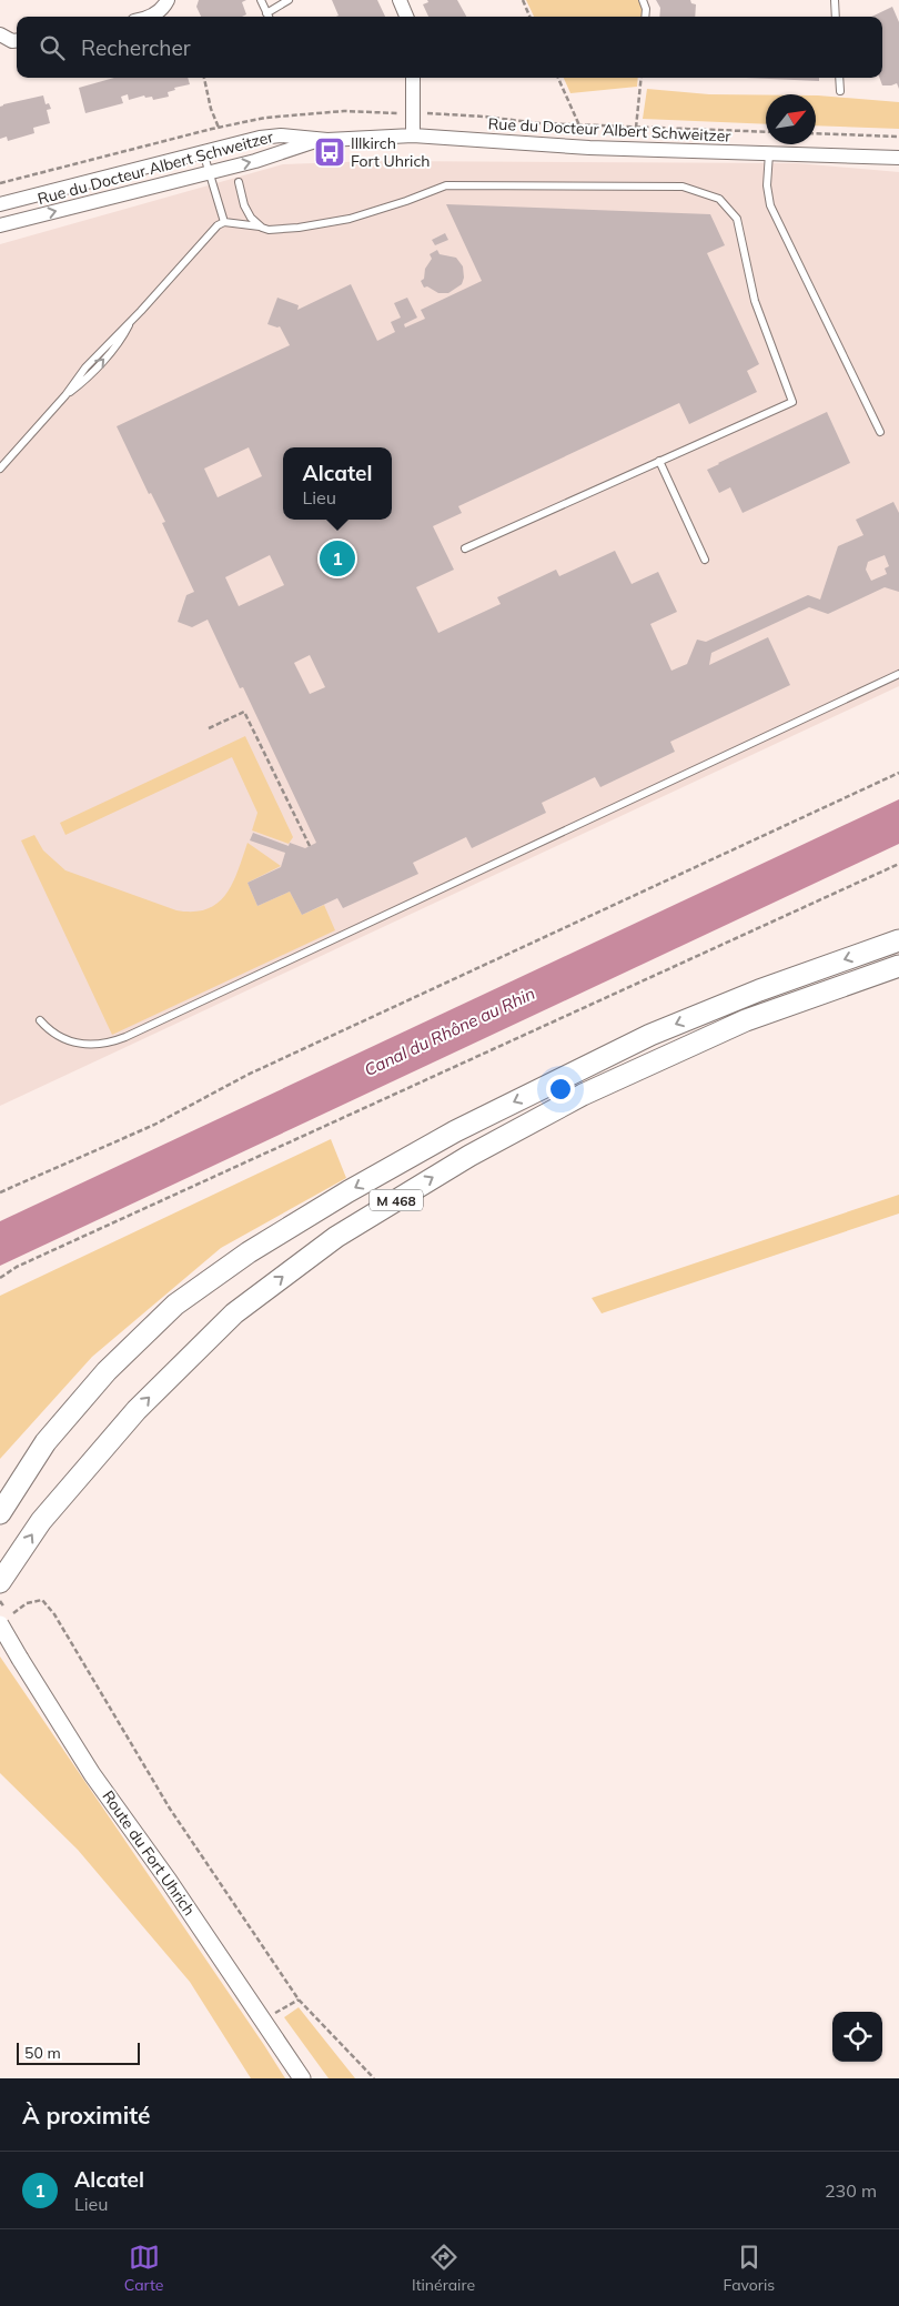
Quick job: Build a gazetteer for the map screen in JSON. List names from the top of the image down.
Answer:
{
  "streets": {
    "main road": ["M 468"],
    "street": ["Rue du Docteur Albert Schweitzer", "Route du Fort Uhrich"]
  },
  "water": ["Canal du Rhône au Rhin"],
  "places": {
    "bus stop": ["Illkirch Fort Uhrich"]
  },
  "scale_bar": "50 m",
  "north": "top right",
  "page": {
    "search": "Rechercher",
    "popup": ["Alcatel", "Lieu"],
    "pins": "1",
    "scale": "50 m",
    "heading": "À proximité",
    "list": [
      {
        "mark": "1",
        "name": "Alcatel",
        "note": "Lieu",
        "value": "230 m"
      }
    ],
    "nav": ["Carte", "Itinéraire", "Favoris"]
  }
}
